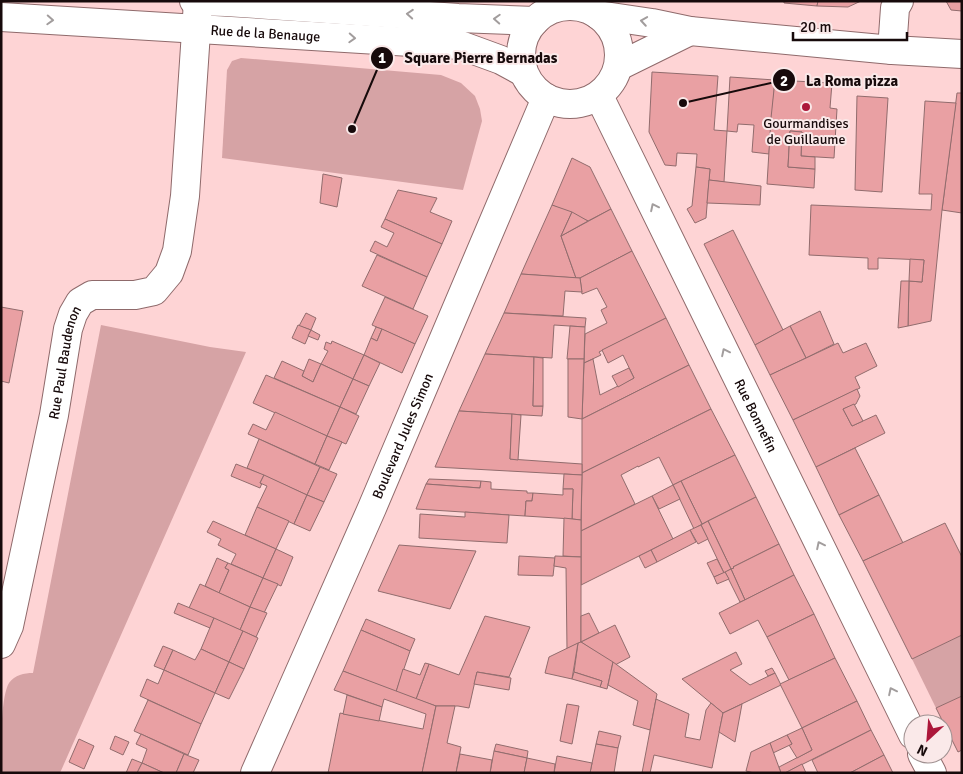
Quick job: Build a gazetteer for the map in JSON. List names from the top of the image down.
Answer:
{
  "streets": {
    "street": [
      "Rue de la Benauge",
      "Rue Paul Baudenon",
      "Rue Bonnefin",
      "Boulevard Jules Simon"
    ]
  },
  "crossings": [
    ["Rue de la Benauge", "Rue Paul Baudenon"],
    ["Rue de la Benauge", "Rue Bonnefin"],
    ["Rue de la Benauge", "Boulevard Jules Simon"],
    ["Rue Bonnefin", "Boulevard Jules Simon"]
  ],
  "one_way": ["Rue Bonnefin"],
  "places": ["La Roma pizza", "Gourmandises de Guillaume", "Square Pierre Bernadas"],
  "scale_bar": "20 m",
  "north": "bottom left"
}
